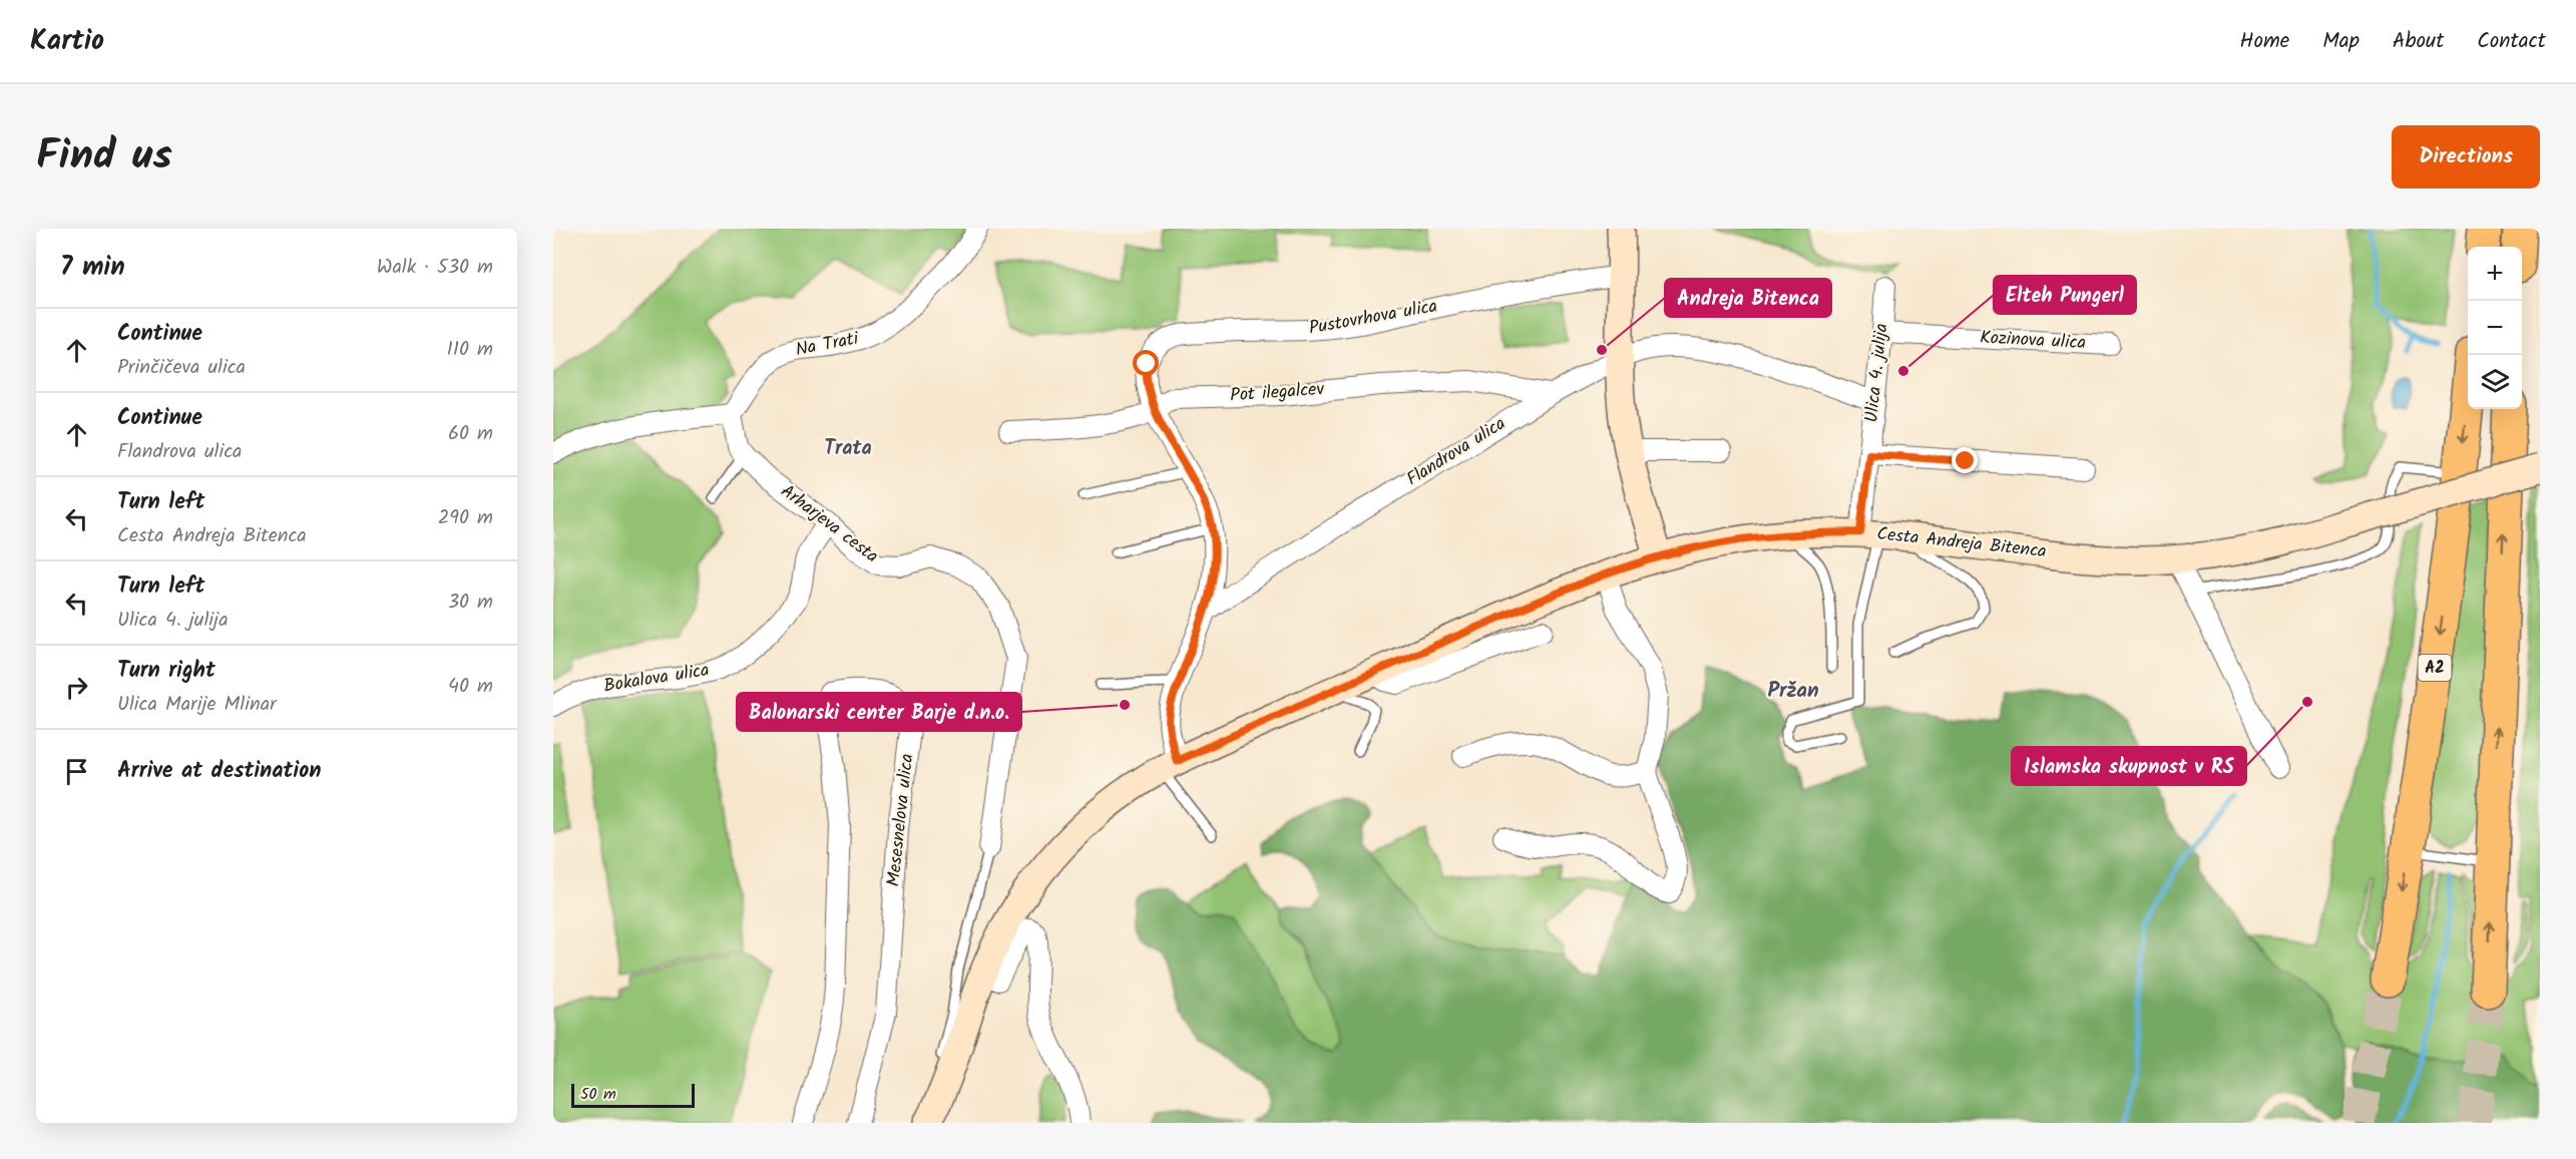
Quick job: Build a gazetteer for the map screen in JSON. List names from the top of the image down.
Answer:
{
  "streets": {
    "highway": ["A2"],
    "street": [
      "Pustovrhova ulica",
      "Kozinova ulica",
      "Na Trati",
      "Ulica 4. julija",
      "Pot ilegalcev",
      "Flandrova ulica",
      "Arharjeva cesta",
      "Cesta Andreja Bitenca",
      "Bokalova ulica",
      "Mesesnelova ulica"
    ]
  },
  "crossings": [
    ["Pustovrhova ulica", "Pot ilegalcev"],
    ["Kozinova ulica", "Ulica 4. julija"],
    ["Na Trati", "Arharjeva cesta"],
    ["Ulica 4. julija", "Flandrova ulica"],
    ["Ulica 4. julija", "Cesta Andreja Bitenca"],
    ["Pot ilegalcev", "Flandrova ulica"],
    ["Arharjeva cesta", "Bokalova ulica"]
  ],
  "districts": ["Trata", "Pržan"],
  "places": [
    "Andreja Bitenca",
    "Elteh Pungerl",
    "Islamska skupnost v RS",
    "Balonarski center Barje d.n.o."
  ],
  "scale_bar": "50 m",
  "page": {
    "header": "Kartio",
    "nav": [
      "Home",
      "Map",
      "About",
      "Contact"
    ],
    "title": "Find us",
    "buttons": "Directions",
    "heading": ["7 min", "Walk · 530 m"],
    "map_buttons": ["+", "−"],
    "list": [
      ["Continue", "Prinčičeva ulica", "110 m"],
      ["Continue", "Flandrova ulica", "60 m"],
      ["Turn left", "Cesta Andreja Bitenca", "290 m"],
      ["Turn left", "Ulica 4. julija", "30 m"],
      ["Turn right", "Ulica Marije Mlinar", "40 m"],
      "Arrive at destination"
    ],
    "scale": "50 m"
  }
}
